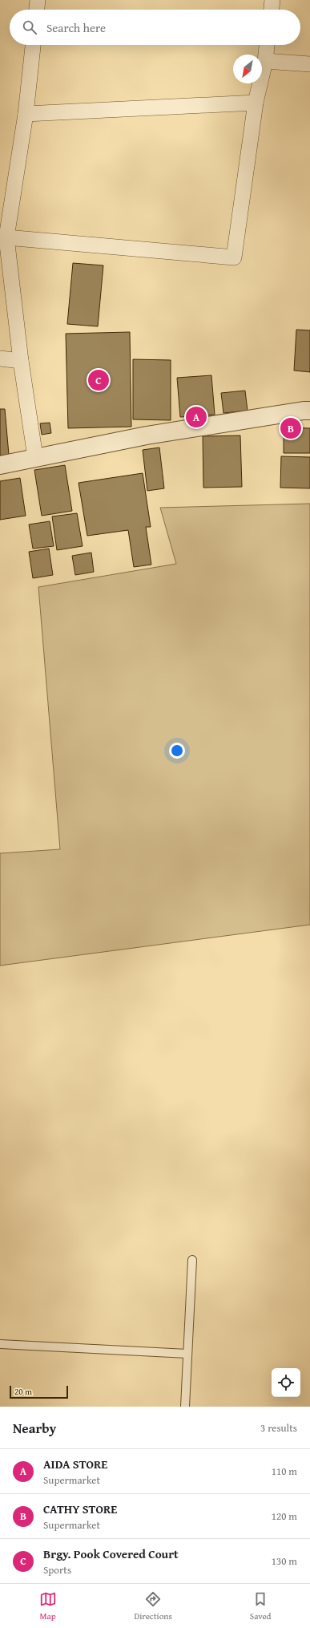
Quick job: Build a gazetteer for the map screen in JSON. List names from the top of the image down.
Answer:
{
  "scale_bar": "20 m",
  "north": "bottom left",
  "page": {
    "search": "Search here",
    "pins": ["C", "A", "B"],
    "scale": "20 m",
    "heading": ["Nearby", "3 results"],
    "list": [
      {
        "mark": "A",
        "name": "AIDA STORE",
        "note": "Supermarket",
        "value": "110 m"
      },
      {
        "mark": "B",
        "name": "CATHY STORE",
        "note": "Supermarket",
        "value": "120 m"
      },
      {
        "mark": "C",
        "name": "Brgy. Pook Covered Court",
        "note": "Sports",
        "value": "130 m"
      }
    ],
    "nav": ["Map", "Directions", "Saved"]
  }
}
